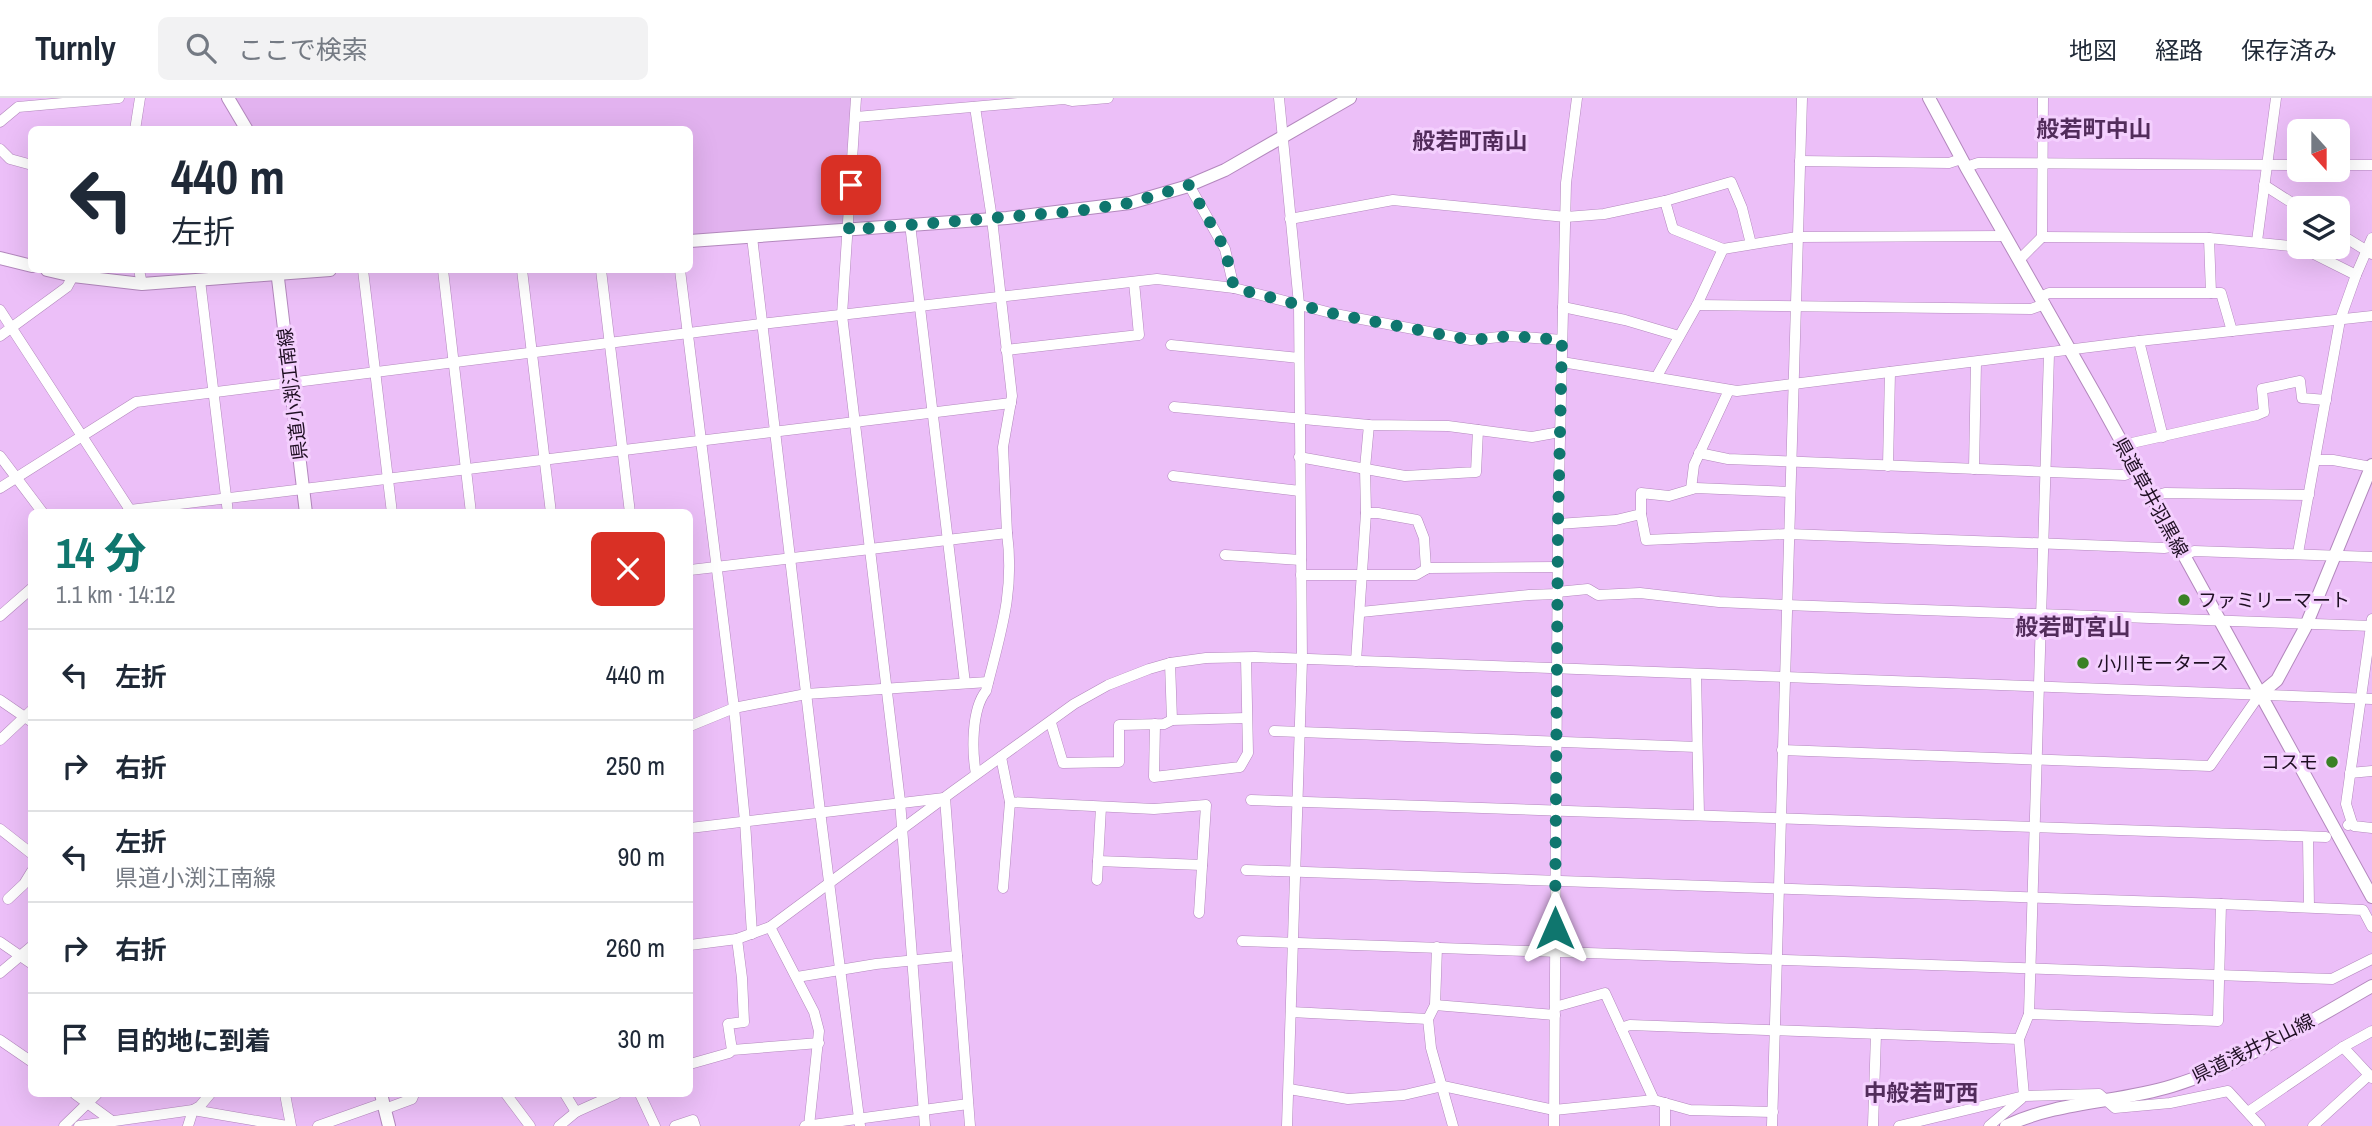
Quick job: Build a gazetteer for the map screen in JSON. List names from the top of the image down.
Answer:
{
  "streets": {
    "main road": ["県道小渕江南線", "県道草井羽黒線", "県道浅井犬山線"]
  },
  "districts": [
    "般若町中山",
    "般若町南山",
    "般若町宮山",
    "中般若町西"
  ],
  "places": ["ファミリーマート", "小川モータース", "コスモ"],
  "north": "bottom",
  "page": {
    "header": "Turnly",
    "search": "ここで検索",
    "nav": ["地図", "経路", "保存済み"],
    "turn": ["440 m", "左折"],
    "heading": ["14 分", "1.1 km · 14:12"],
    "list": [
      {
        "name": "左折",
        "value": "440 m"
      },
      {
        "name": "右折",
        "value": "250 m"
      },
      {
        "name": "左折",
        "note": "県道小渕江南線",
        "value": "90 m"
      },
      {
        "name": "右折",
        "value": "260 m"
      },
      {
        "name": "目的地に到着",
        "value": "30 m"
      }
    ]
  }
}
